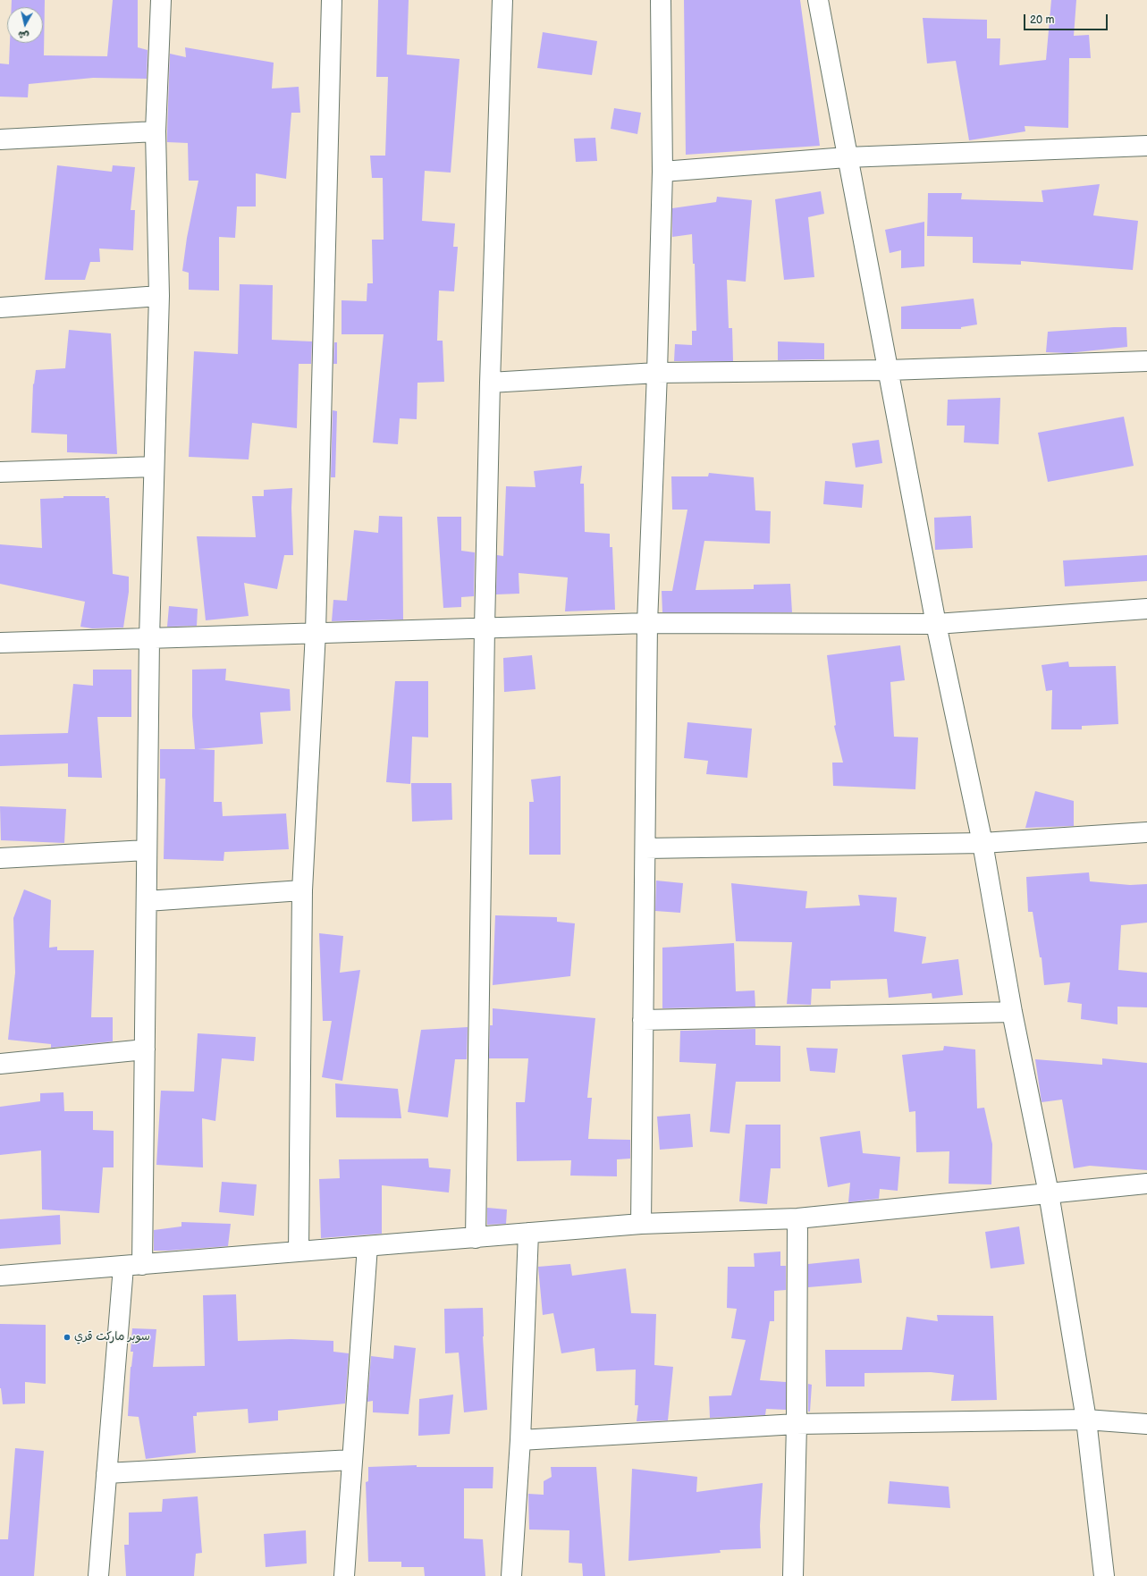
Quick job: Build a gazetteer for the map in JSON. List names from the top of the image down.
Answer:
{
  "places": ["سوبر ماركت قري"],
  "scale_bar": "20 m",
  "north": "bottom"
}
